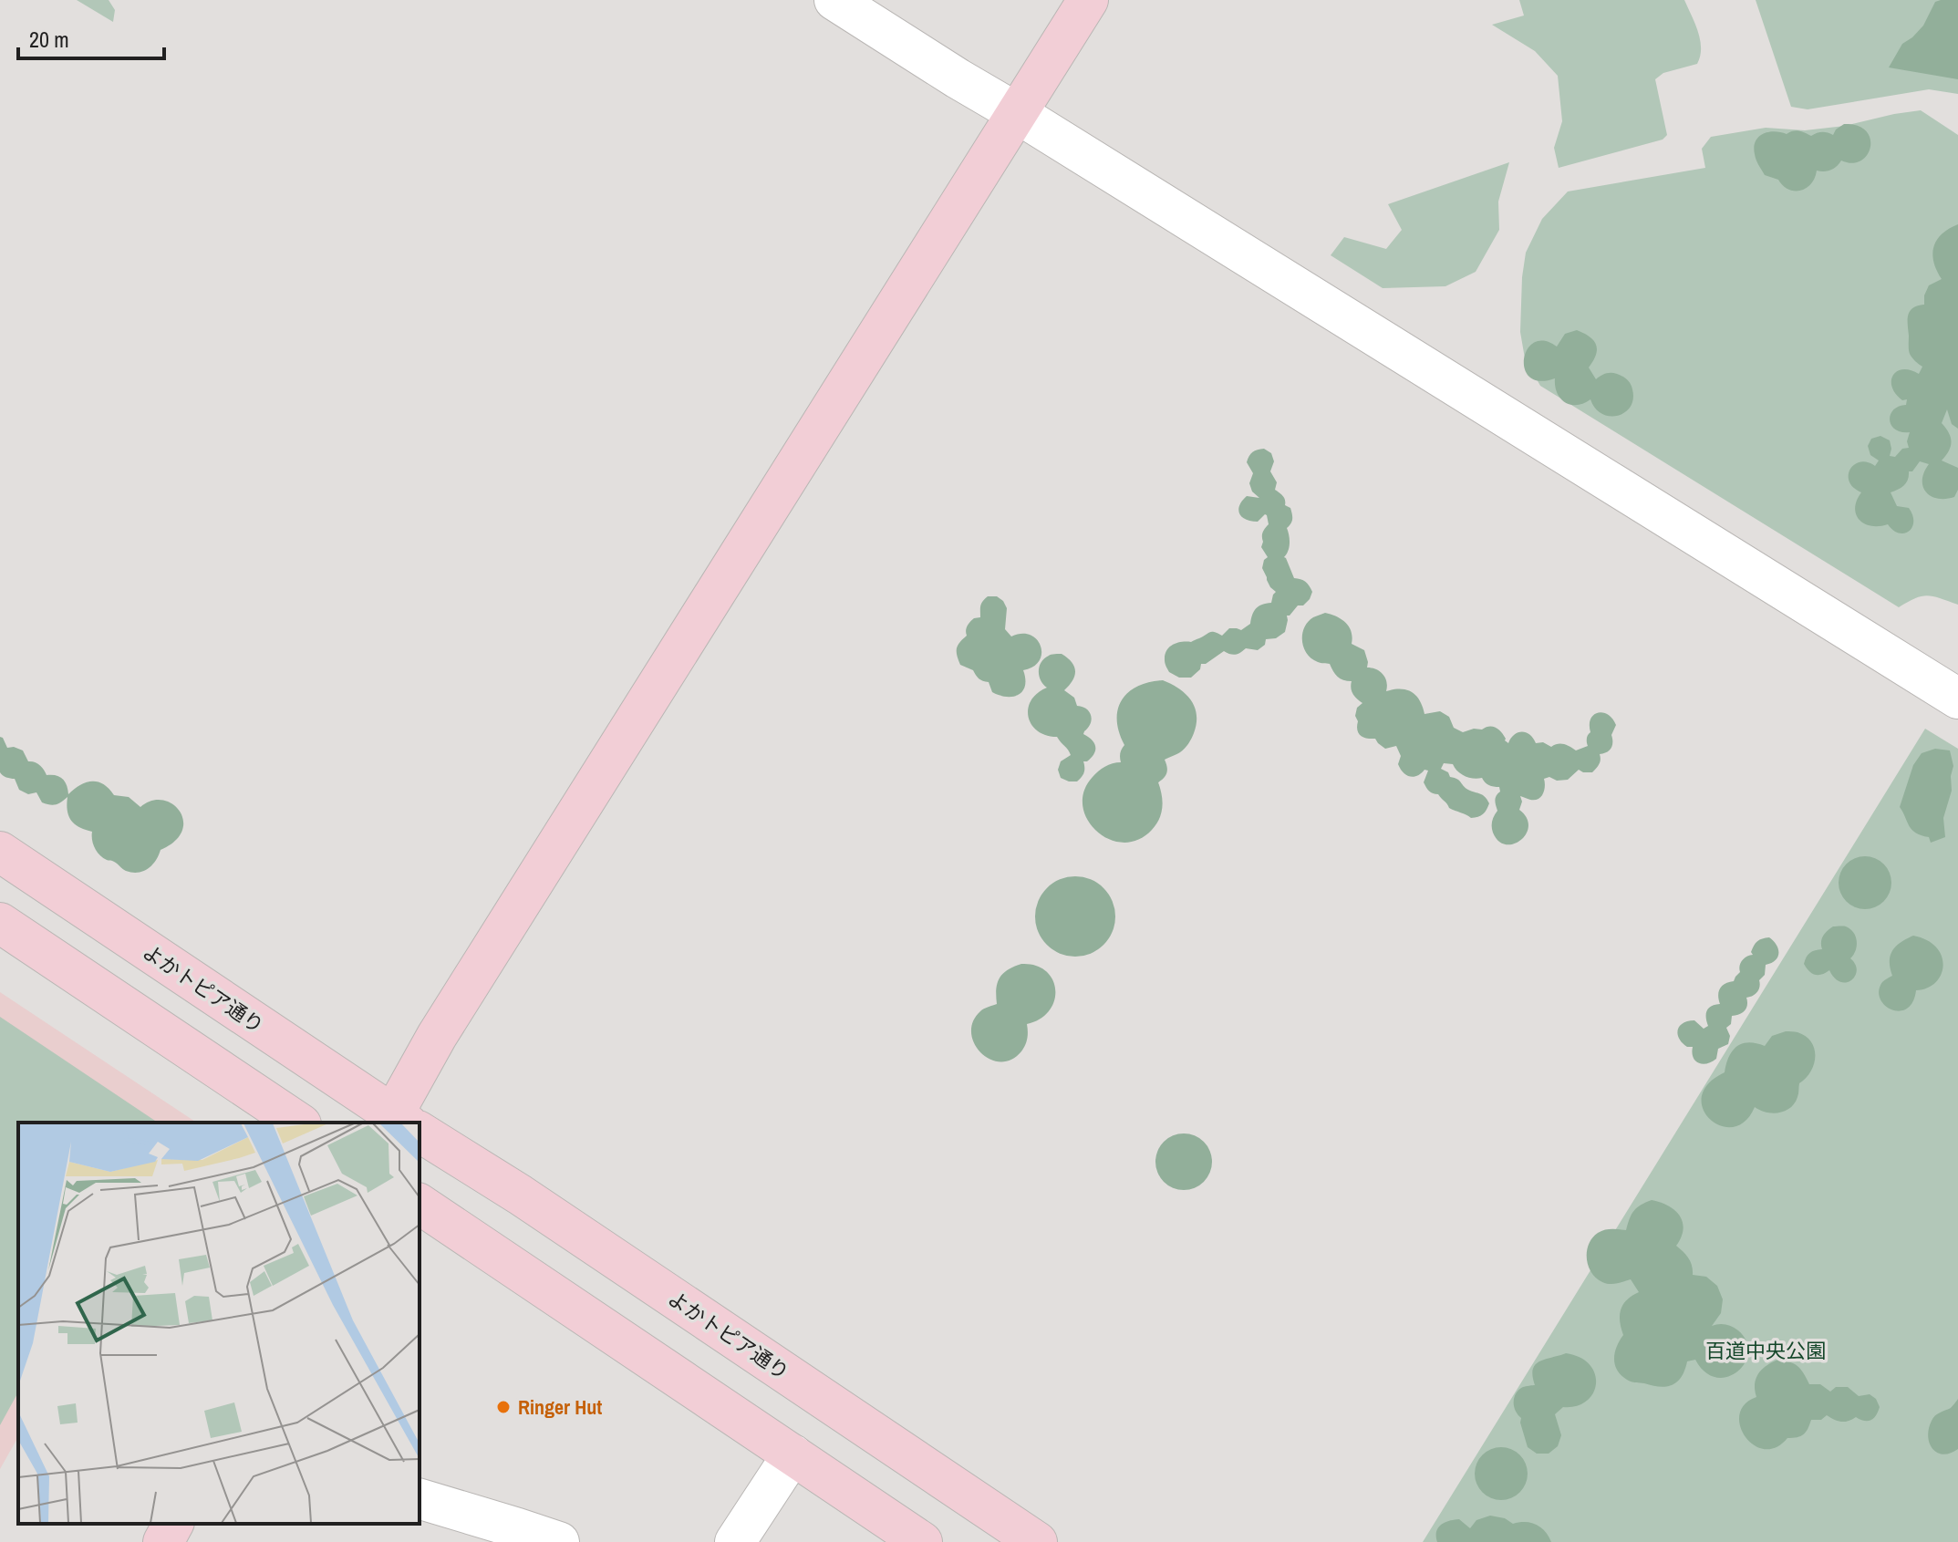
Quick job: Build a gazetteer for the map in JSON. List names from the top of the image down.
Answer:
{
  "streets": {
    "street": ["よかトピア通り"]
  },
  "parks": ["百道中央公園"],
  "places": ["Ringer Hut"],
  "scale_bar": "20 m"
}
